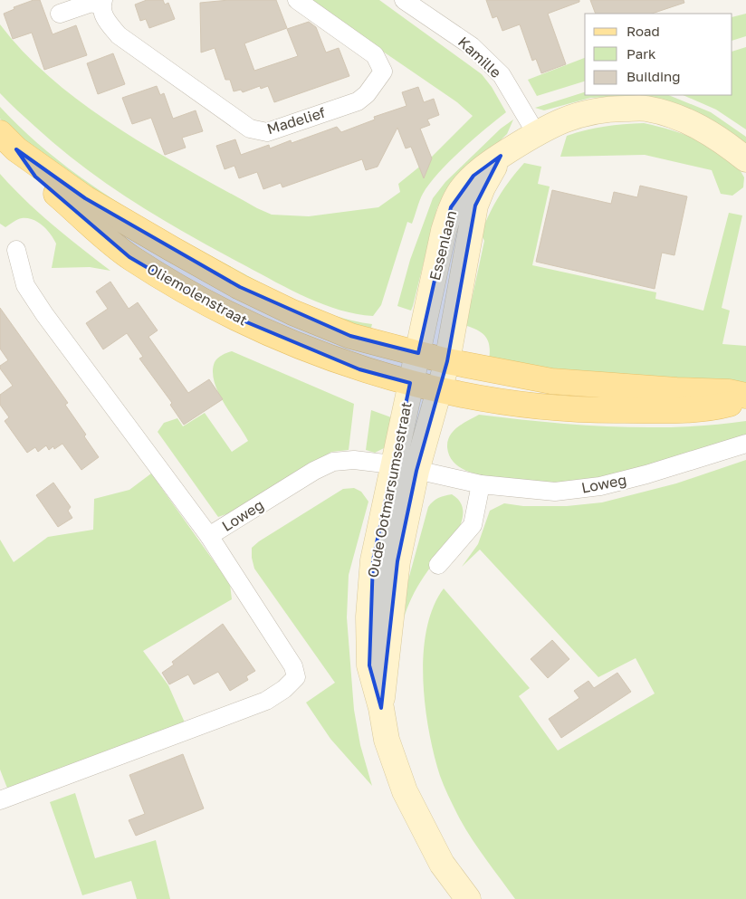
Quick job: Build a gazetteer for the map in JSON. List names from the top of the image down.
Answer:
{
  "streets": {
    "main road": ["Essenlaan", "Oliemolenstraat", "Oude Ootmarsumsestraat"],
    "street": ["Kamille", "Madelief", "Loweg"]
  },
  "crossings": [
    ["Kamille", "Essenlaan"],
    ["Essenlaan", "Oliemolenstraat"],
    ["Essenlaan", "Oude Ootmarsumsestraat"],
    ["Oliemolenstraat", "Oude Ootmarsumsestraat"],
    ["Loweg", "Oude Ootmarsumsestraat"]
  ],
  "legend": ["Road", "Park", "Building"]
}
